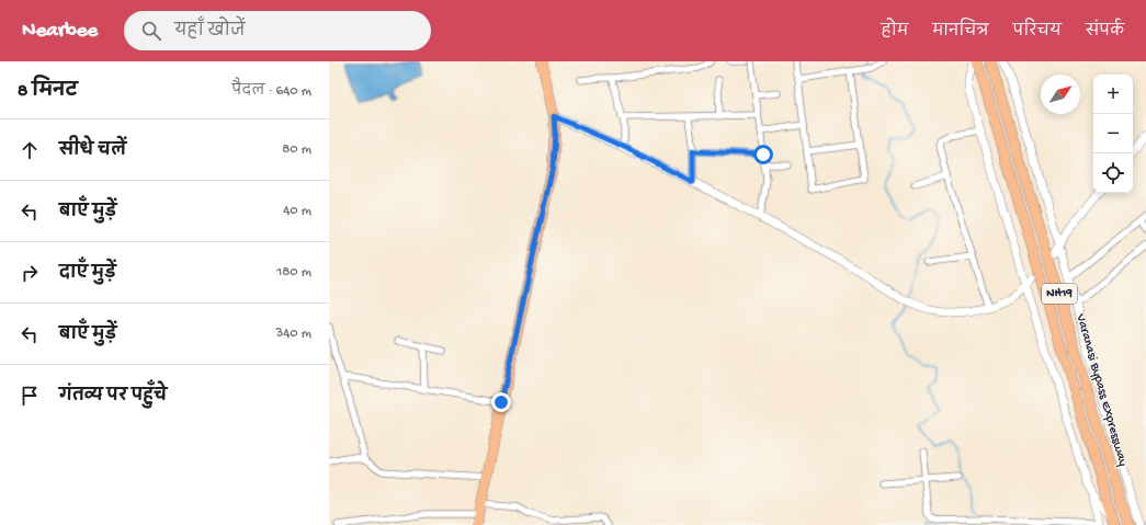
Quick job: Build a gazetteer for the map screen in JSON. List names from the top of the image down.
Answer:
{
  "streets": {
    "main road": ["NH19", "Varanasi Bypass Expressway"]
  },
  "north": "top right",
  "page": {
    "header": "Nearbee",
    "search": "यहाँ खोजें",
    "nav": [
      "होम",
      "मानचित्र",
      "परिचय",
      "संपर्क"
    ],
    "heading": ["8 मिनट", "पैदल · 640 m"],
    "map_buttons": ["+", "−"],
    "list": [
      ["सीधे चलें", "80 m"],
      ["बाएँ मुड़ें", "40 m"],
      ["दाएँ मुड़ें", "180 m"],
      ["बाएँ मुड़ें", "340 m"],
      "गंतव्य पर पहुँचे"
    ]
  }
}
